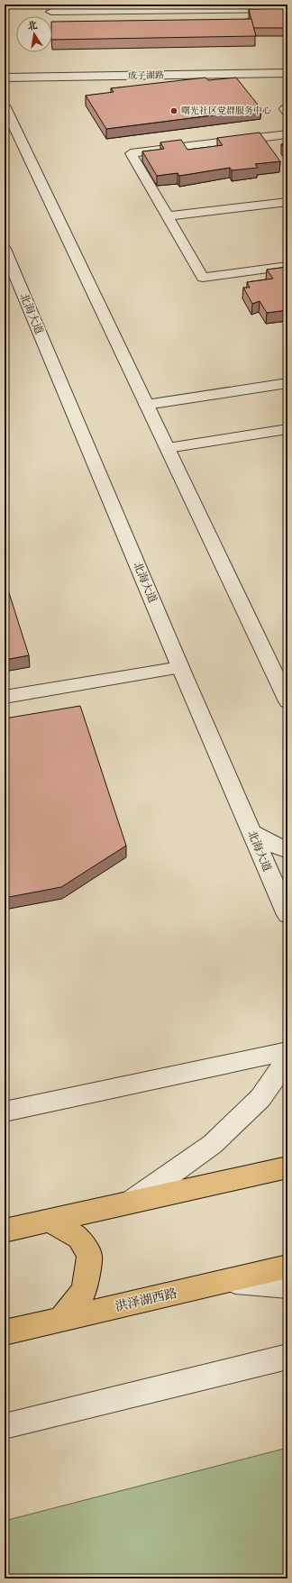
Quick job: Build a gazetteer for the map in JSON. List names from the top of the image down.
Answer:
{
  "streets": {
    "main road": ["洪泽湖西路"],
    "street": ["成子湖路", "北海大道"]
  },
  "places": ["曙光社区党群服务中心"],
  "north": "top"
}
